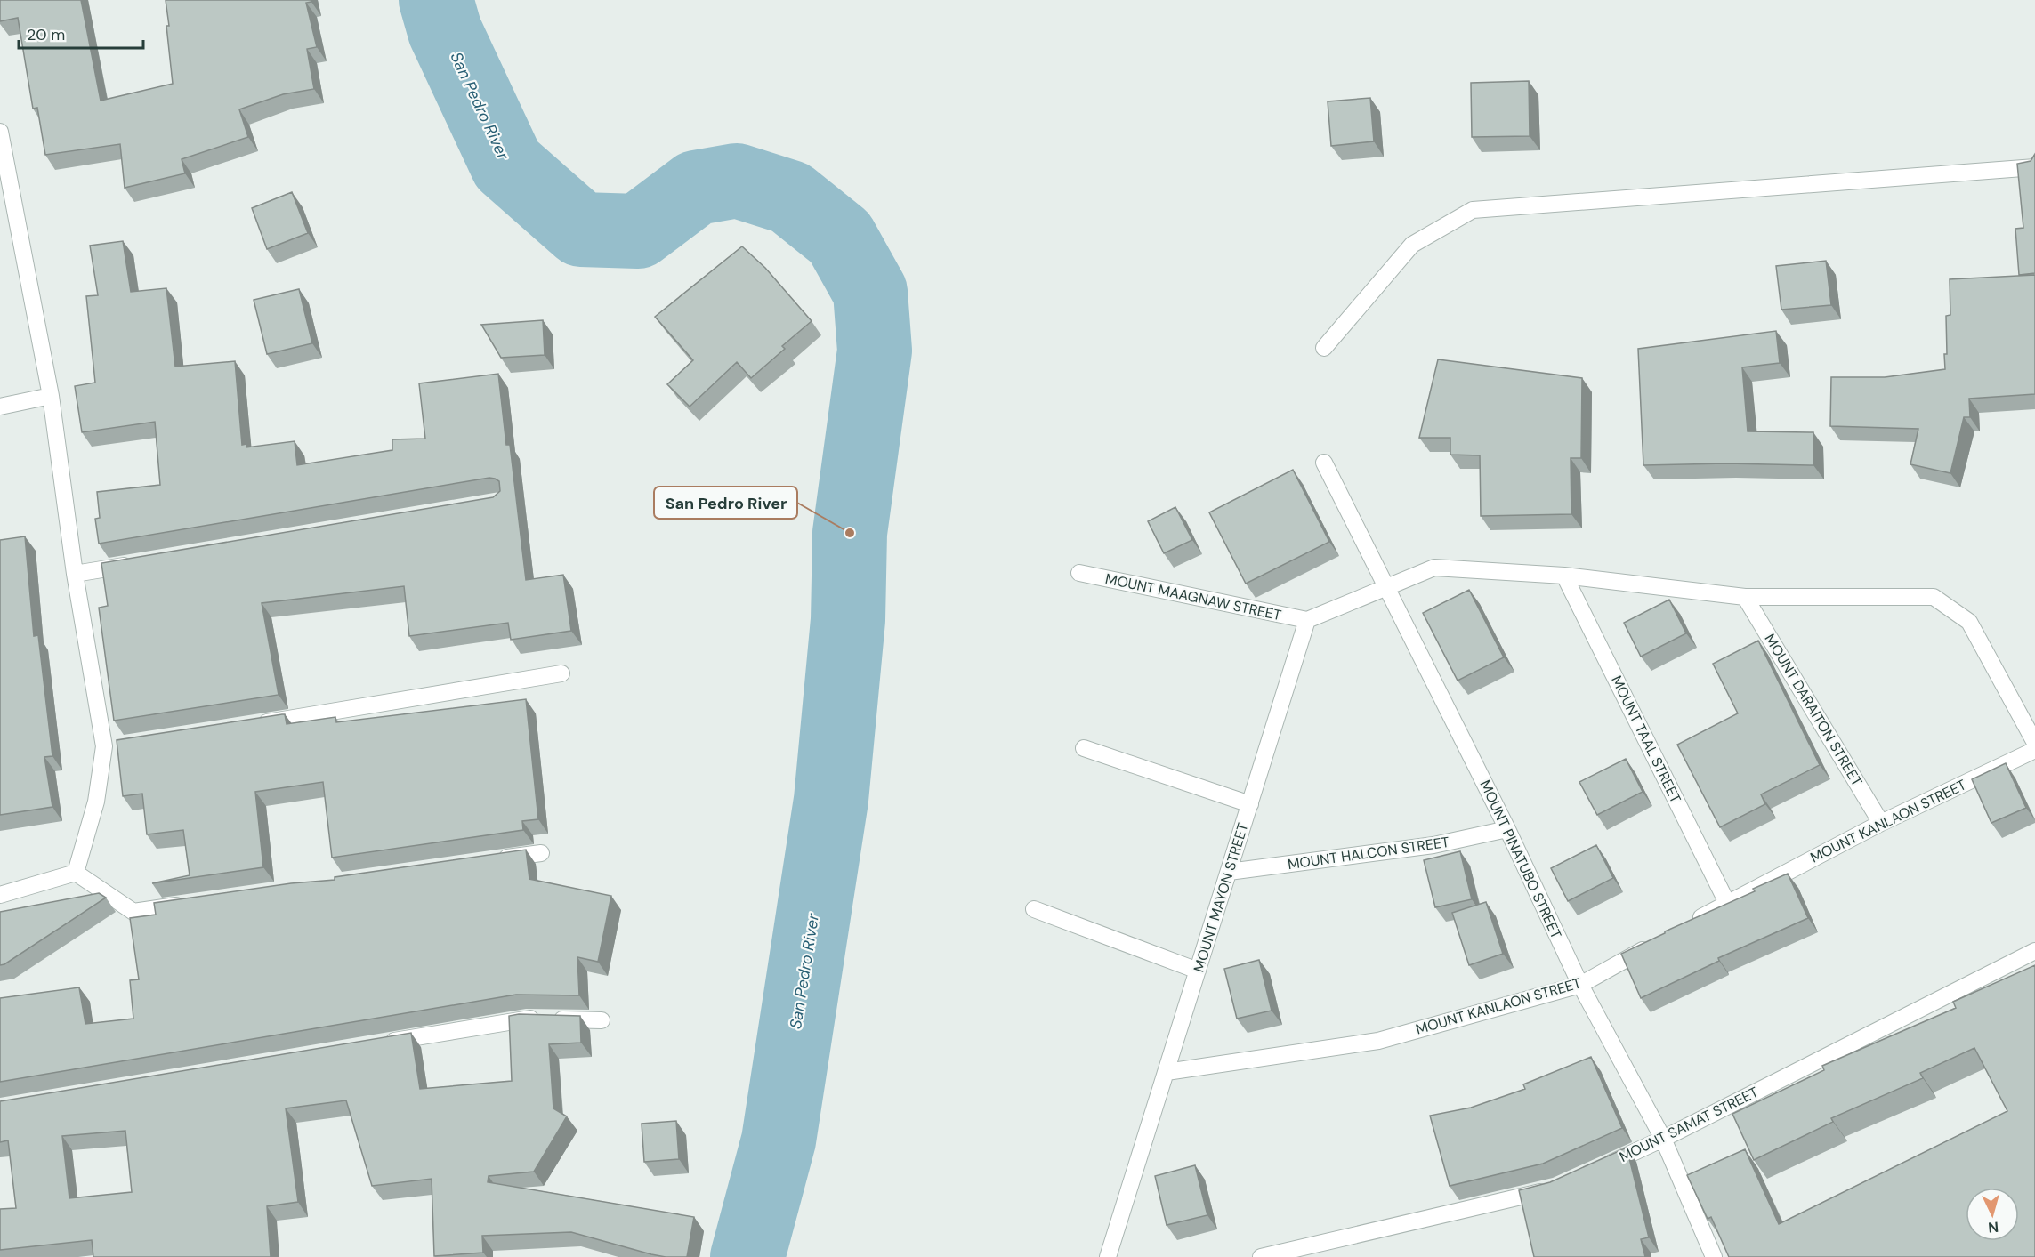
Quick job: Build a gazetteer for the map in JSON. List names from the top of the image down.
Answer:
{
  "streets": {
    "street": [
      "MOUNT MAAGNAW STREET",
      "MOUNT DARAITON STREET",
      "MOUNT TAAL STREET",
      "MOUNT KANLAON STREET",
      "MOUNT HALCON STREET",
      "MOUNT PINATUBO STREET",
      "MOUNT MAYON STREET",
      "MOUNT SAMAT STREET"
    ]
  },
  "crossings": [
    ["MOUNT MAAGNAW STREET", "MOUNT MAYON STREET"],
    ["MOUNT DARAITON STREET", "MOUNT KANLAON STREET"],
    ["MOUNT TAAL STREET", "MOUNT KANLAON STREET"],
    ["MOUNT KANLAON STREET", "MOUNT PINATUBO STREET"],
    ["MOUNT KANLAON STREET", "MOUNT MAYON STREET"],
    ["MOUNT HALCON STREET", "MOUNT PINATUBO STREET"],
    ["MOUNT HALCON STREET", "MOUNT MAYON STREET"],
    ["MOUNT PINATUBO STREET", "MOUNT SAMAT STREET"]
  ],
  "water": ["San Pedro River"],
  "places": ["San Pedro River"],
  "scale_bar": "20 m",
  "north": "bottom"
}
